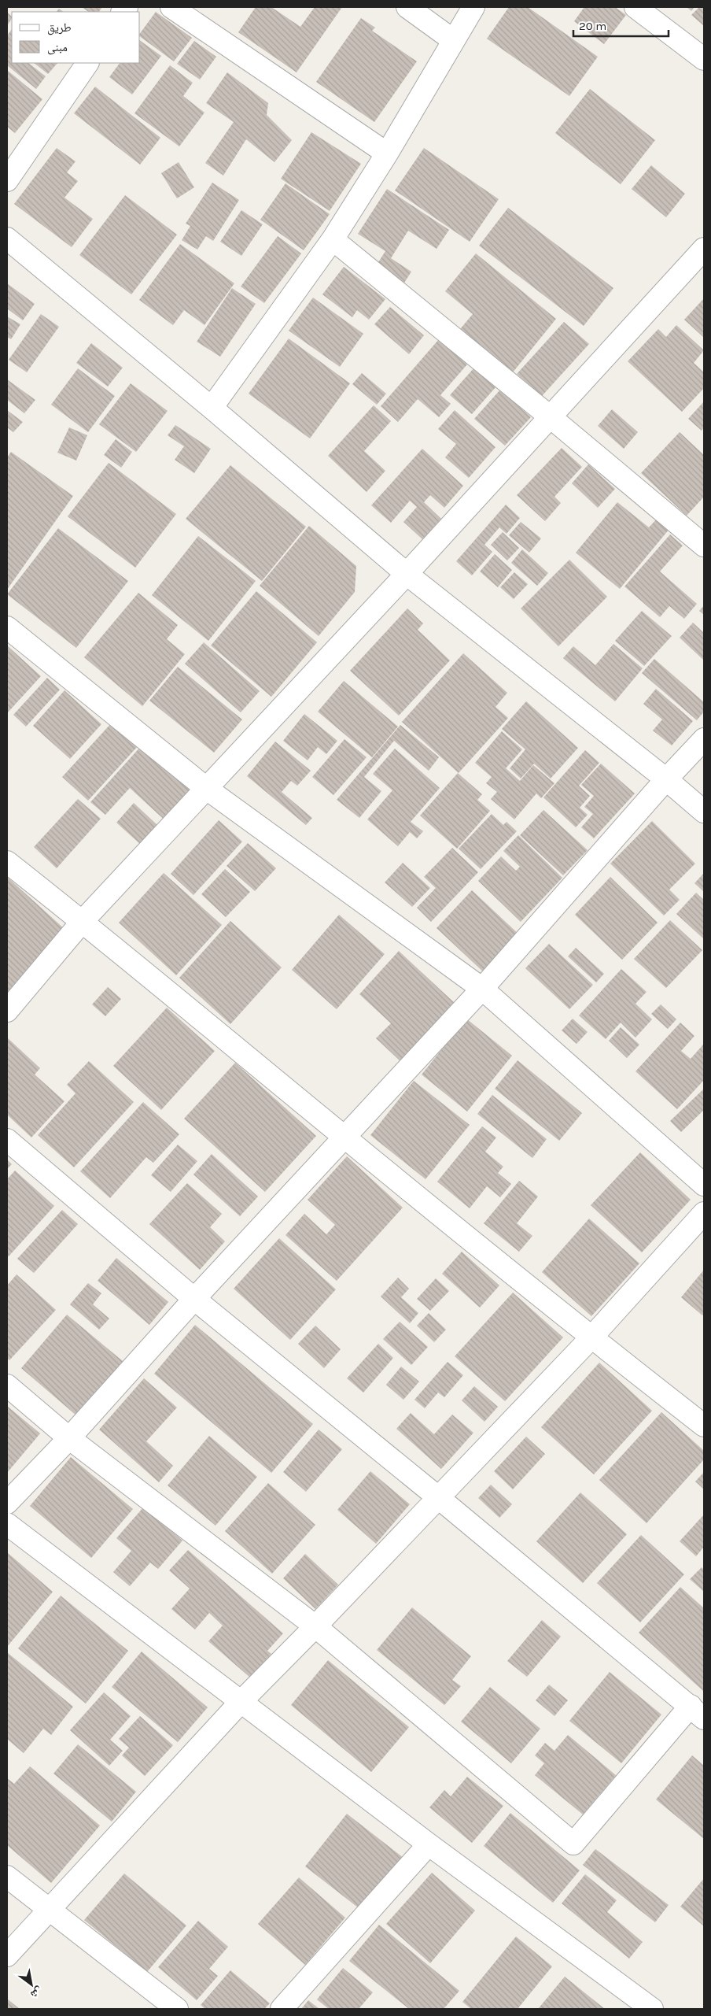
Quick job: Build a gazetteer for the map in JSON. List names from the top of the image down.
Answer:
{
  "legend": ["طريق", "مبنى"],
  "scale_bar": "20 m",
  "north": "bottom right"
}
